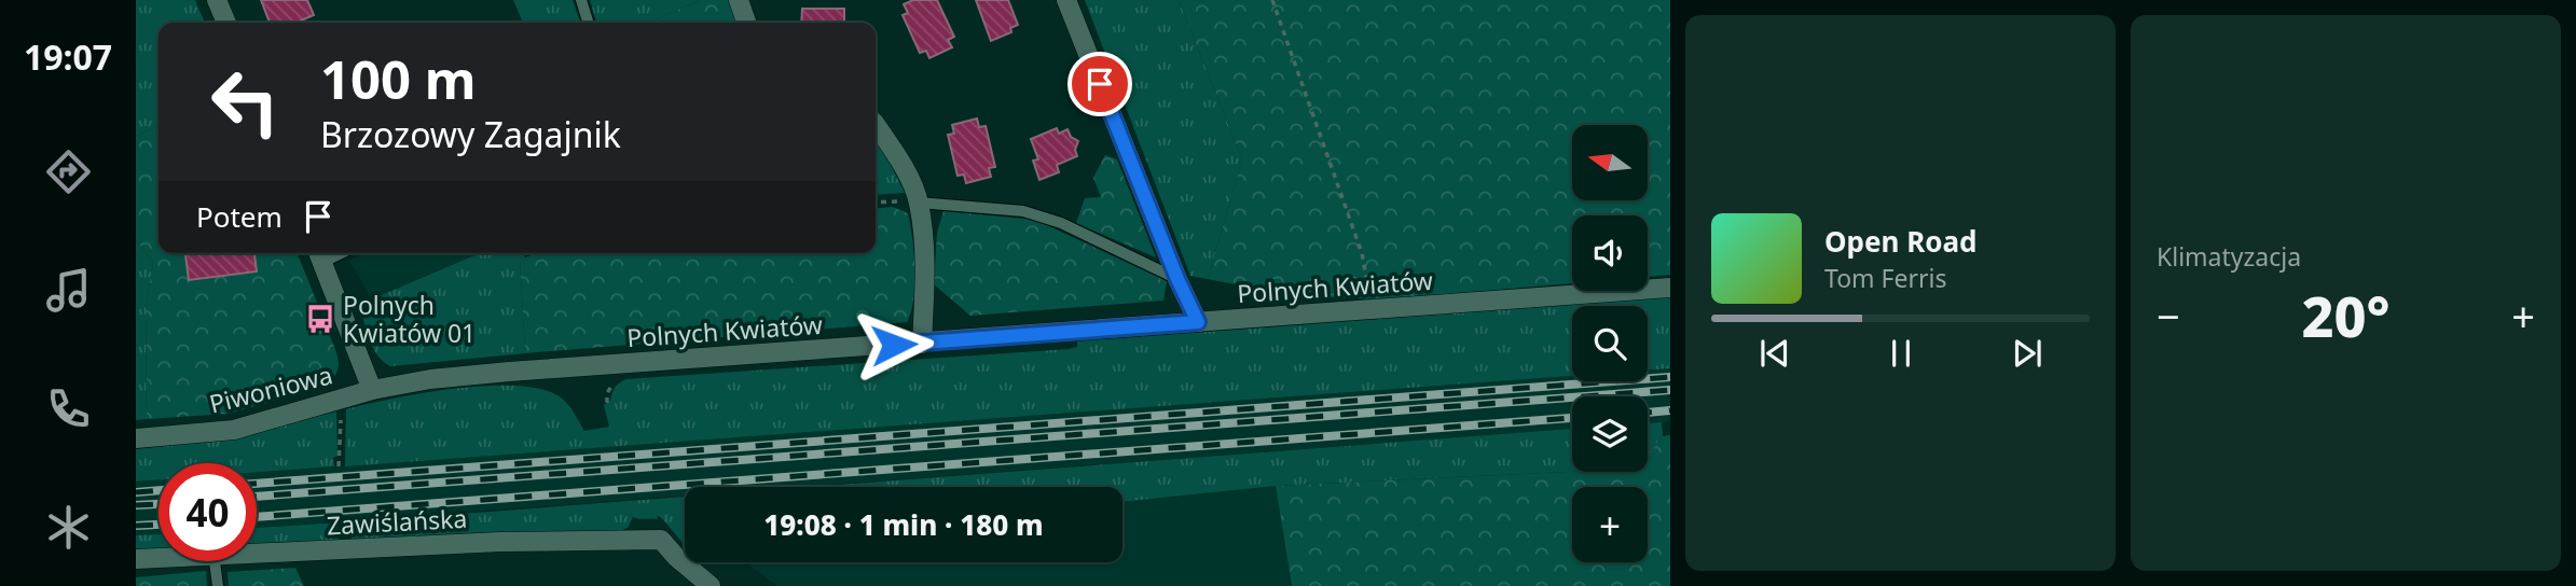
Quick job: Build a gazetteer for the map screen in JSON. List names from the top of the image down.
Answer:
{
  "streets": {
    "street": ["Polnych Kwiatów", "Piwoniowa", "Zawiślańska"]
  },
  "crossings": [
    ["Polnych Kwiatów", "Piwoniowa"]
  ],
  "places": {
    "bus stop": ["Polnych Kwiatów 01"]
  },
  "north": "left",
  "page": {
    "tabs": "19:07",
    "tile": "Klimatyzacja",
    "turn": ["100 m", "Brzozowy Zagajnik"],
    "map_buttons": "+",
    "then": "Potem",
    "song": ["Open Road", "Tom Ferris"],
    "heat": ["−", "20°", "+"],
    "limit": "40",
    "trip": "19:08 · 1 min · 180 m"
  }
}
